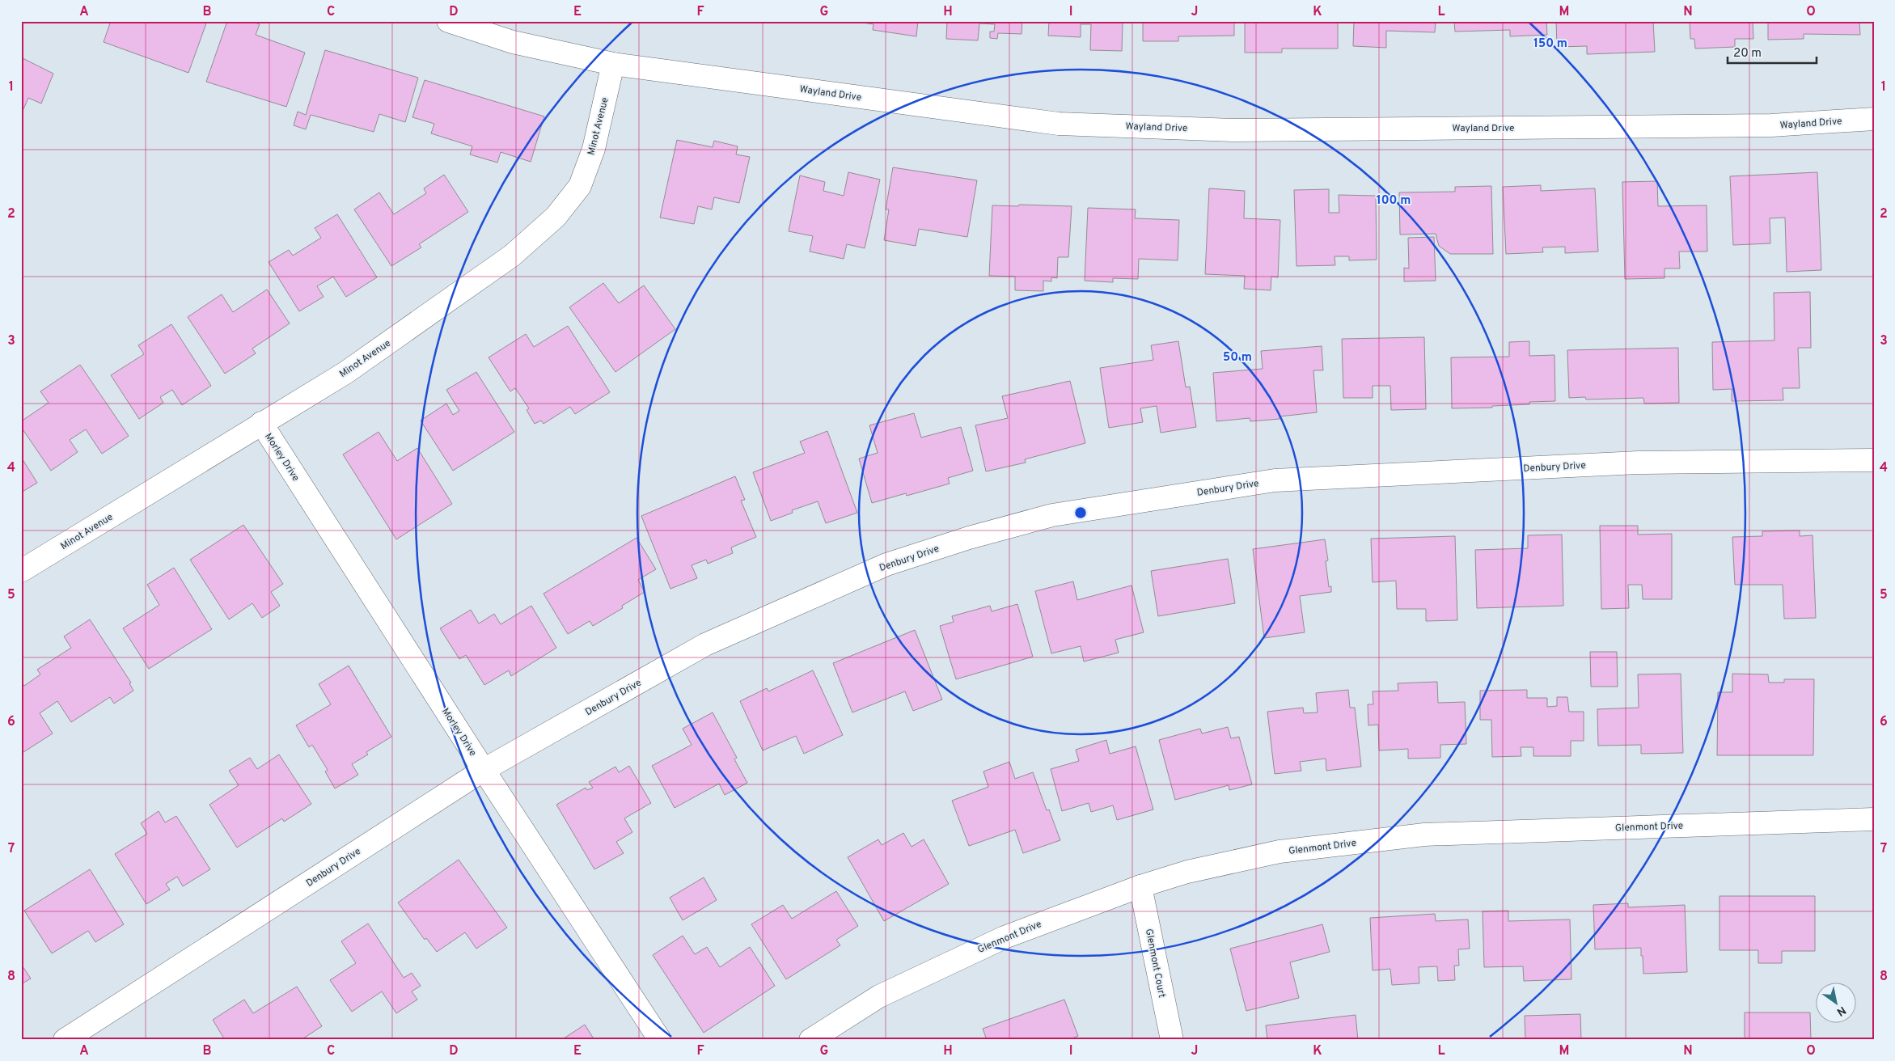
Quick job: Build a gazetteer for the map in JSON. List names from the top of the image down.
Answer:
{
  "streets": {
    "street": [
      "Wayland Drive",
      "Minot Avenue",
      "Morley Drive",
      "Denbury Drive",
      "Glenmont Drive",
      "Glenmont Court"
    ]
  },
  "crossings": [
    ["Wayland Drive", "Minot Avenue"],
    ["Minot Avenue", "Morley Drive"],
    ["Morley Drive", "Denbury Drive"],
    ["Glenmont Drive", "Glenmont Court"]
  ],
  "scale_bar": "20 m",
  "north": "bottom right",
  "grid": {
    "columns": [
      "A",
      "B",
      "C",
      "D",
      "E",
      "F",
      "G",
      "H",
      "I",
      "J",
      "K",
      "L",
      "M",
      "N",
      "O"
    ],
    "rows": [
      "1",
      "2",
      "3",
      "4",
      "5",
      "6",
      "7",
      "8"
    ]
  },
  "rings": ["150 m", "100 m", "50 m"]
}
